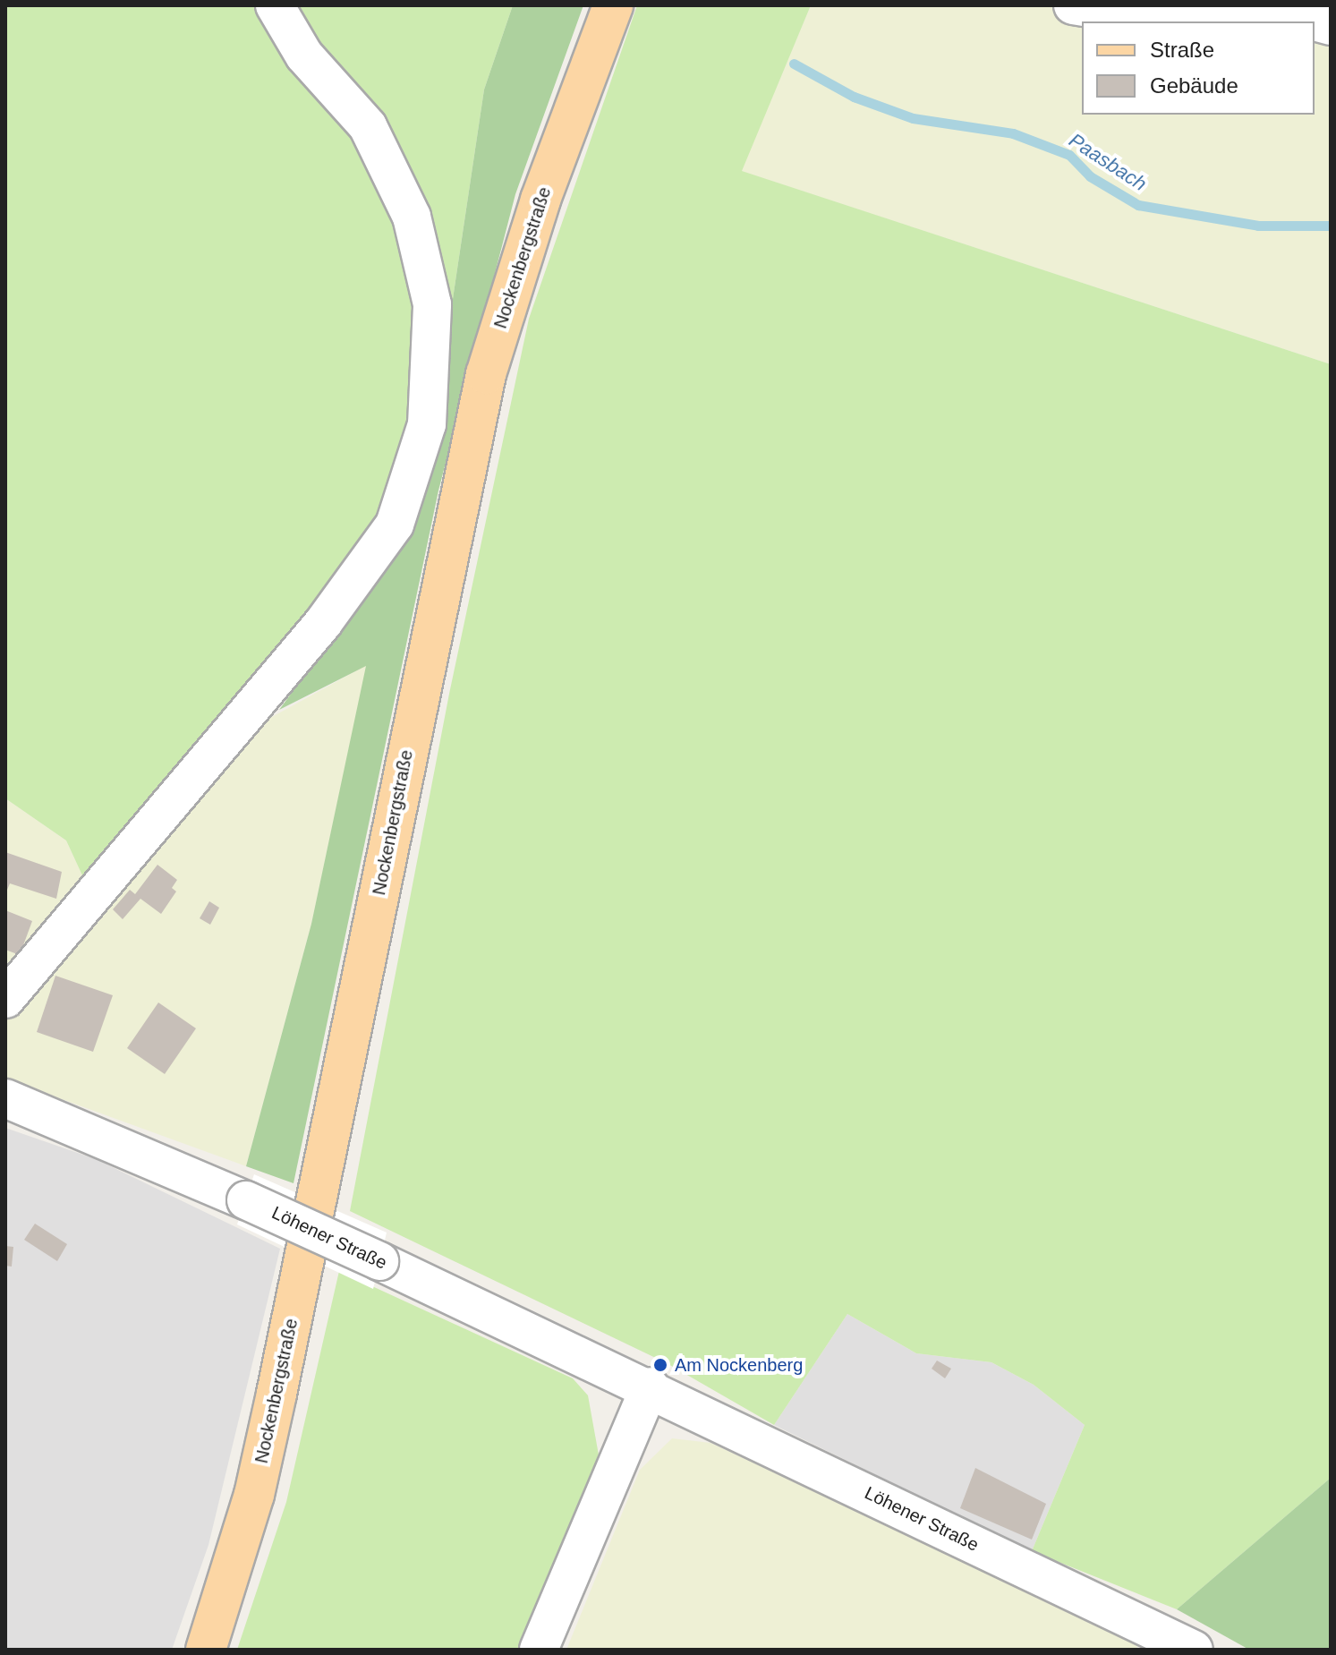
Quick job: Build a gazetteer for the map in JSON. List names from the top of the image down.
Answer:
{
  "streets": {
    "main road": ["Nockenbergstraße"],
    "street": ["Löhener Straße"]
  },
  "water": ["Paasbach"],
  "places": ["Am Nockenberg"],
  "legend": ["Straße", "Gebäude"]
}
